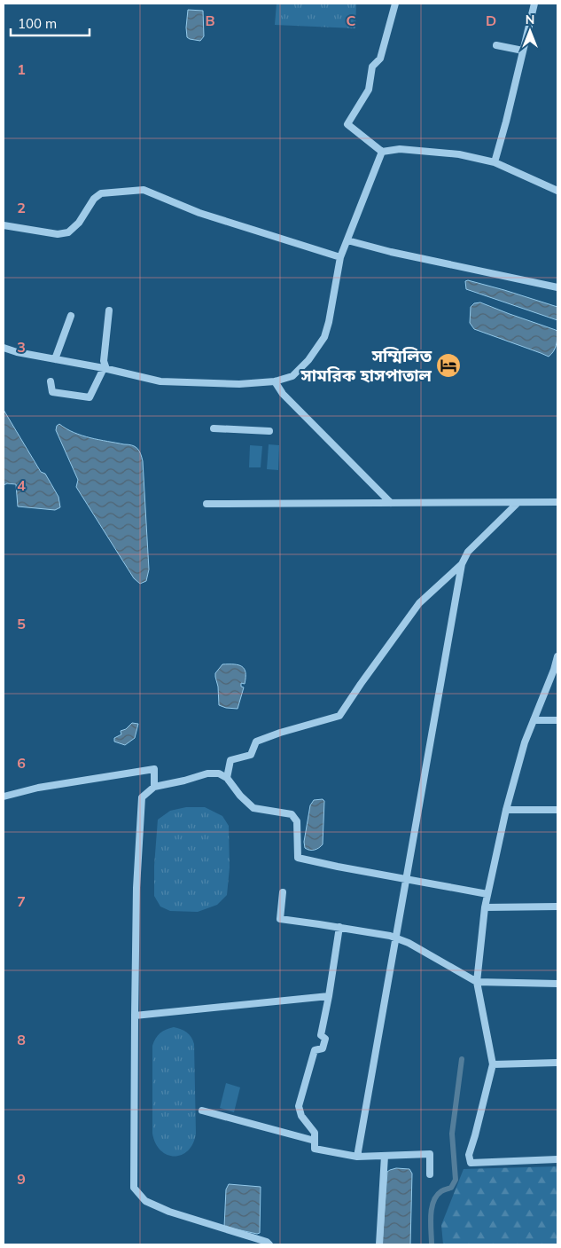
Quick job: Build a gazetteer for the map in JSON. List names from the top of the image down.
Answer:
{
  "places": {
    "hotel": ["সম্মিলিত সামরিক হাসপাতাল"]
  },
  "scale_bar": "100 m",
  "north": "top",
  "grid": {
    "columns": ["B", "C", "D"],
    "rows": [
      "1",
      "2",
      "3",
      "4",
      "5",
      "6",
      "7",
      "8",
      "9"
    ]
  }
}
